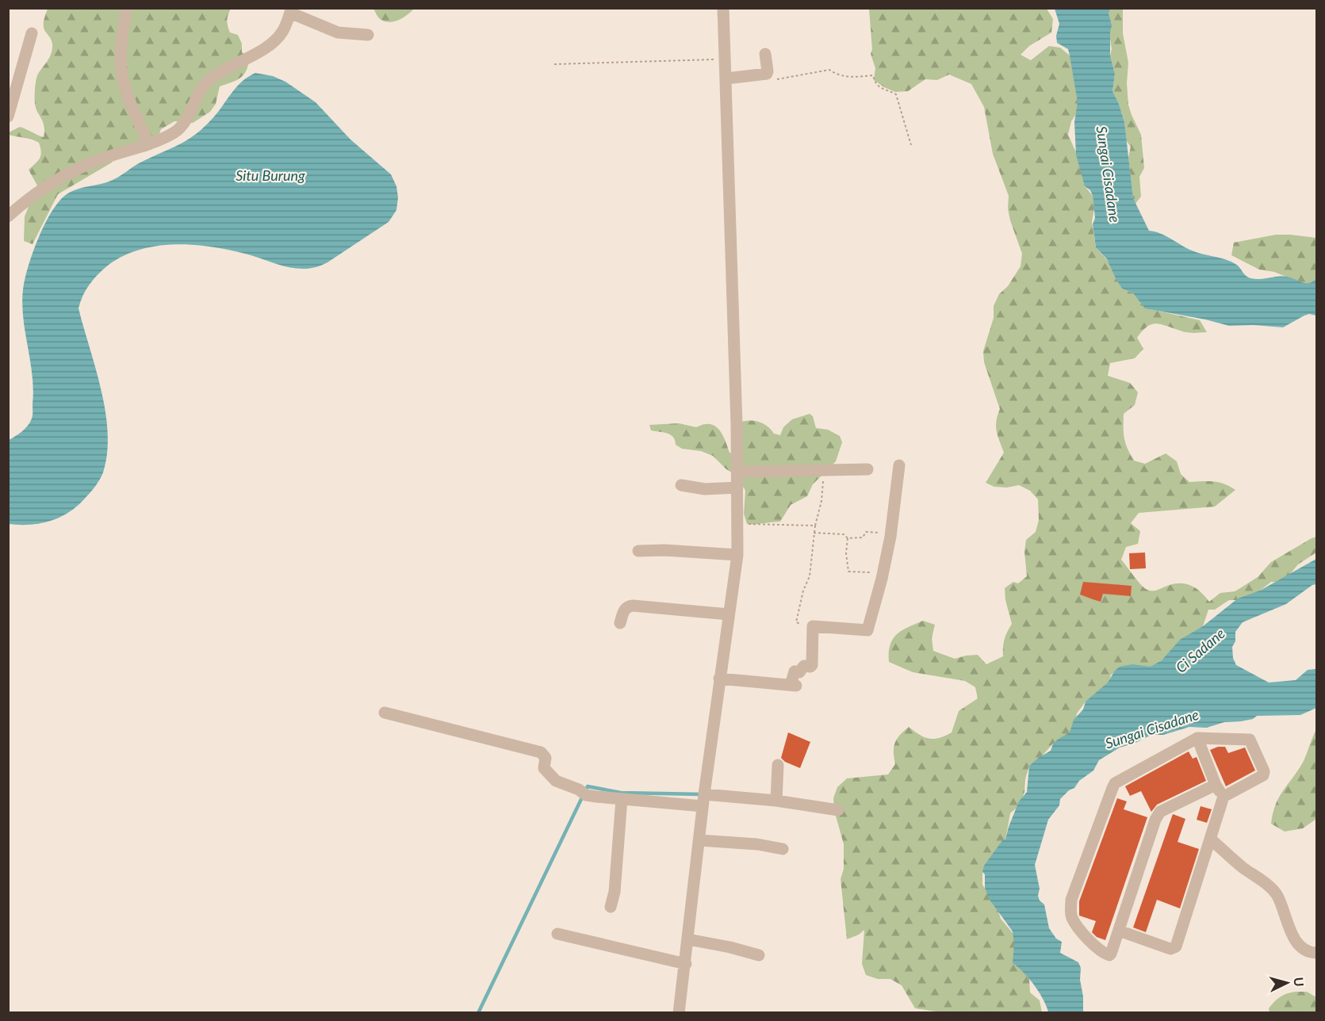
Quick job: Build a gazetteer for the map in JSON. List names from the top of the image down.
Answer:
{
  "water": ["Sungai Cisadane", "Situ Burung", "Ci Sadane"],
  "north": "right"
}
